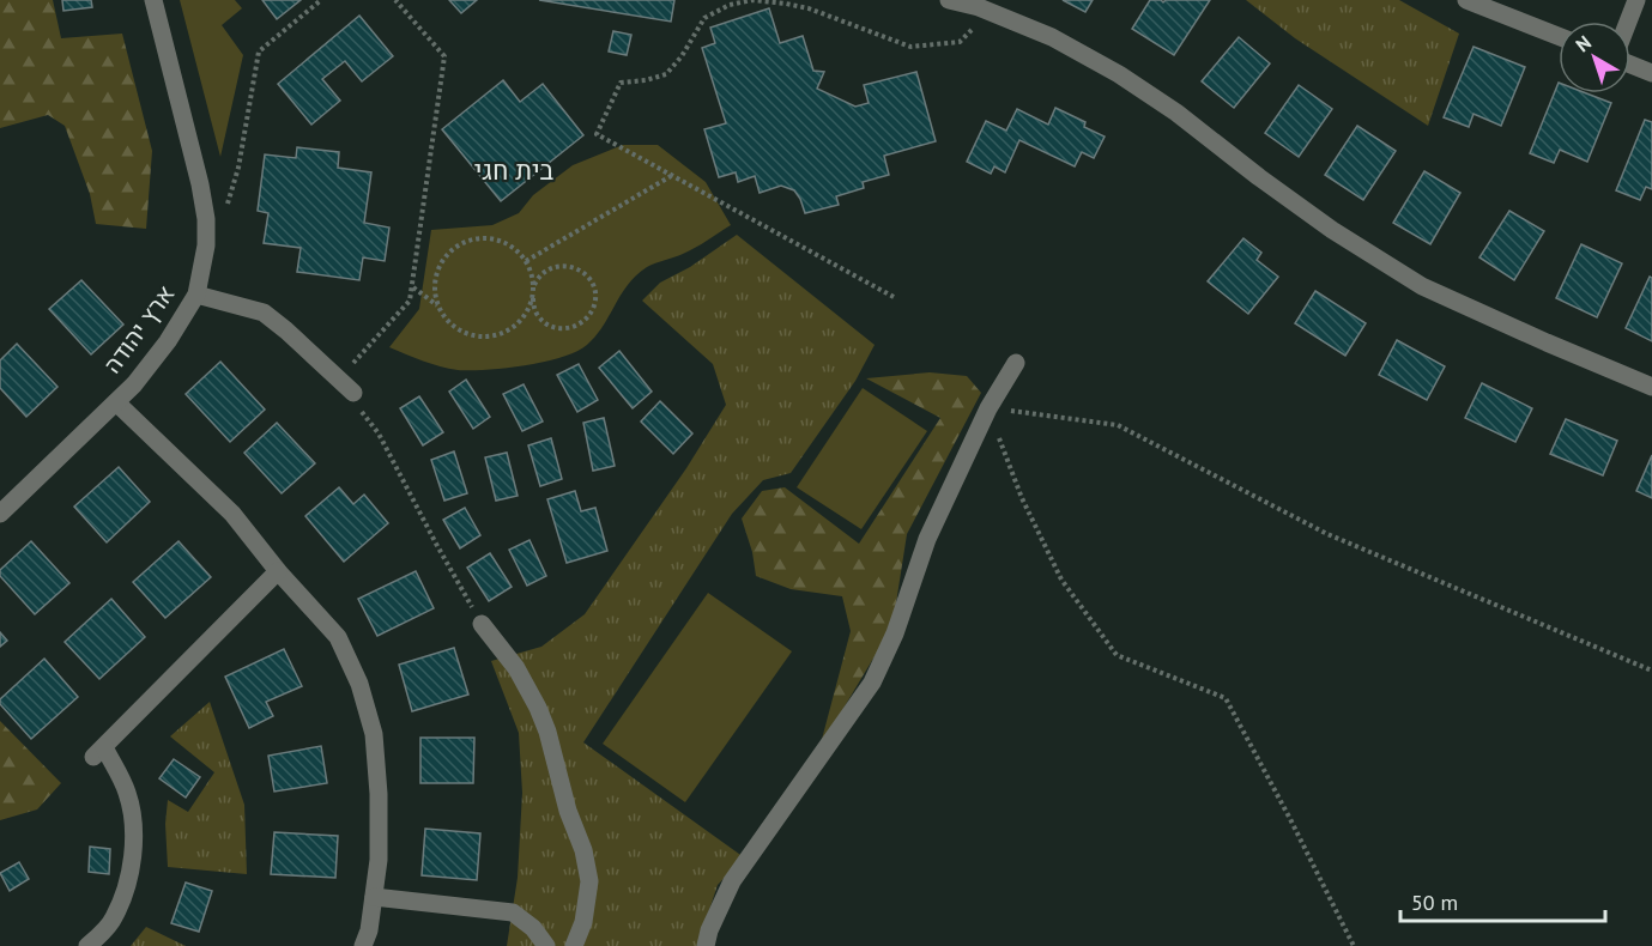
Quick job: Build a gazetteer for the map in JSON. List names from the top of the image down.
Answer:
{
  "streets": {
    "street": ["ארץ יהודה"]
  },
  "districts": ["בית חגי"],
  "scale_bar": "50 m",
  "north": "top left"
}
